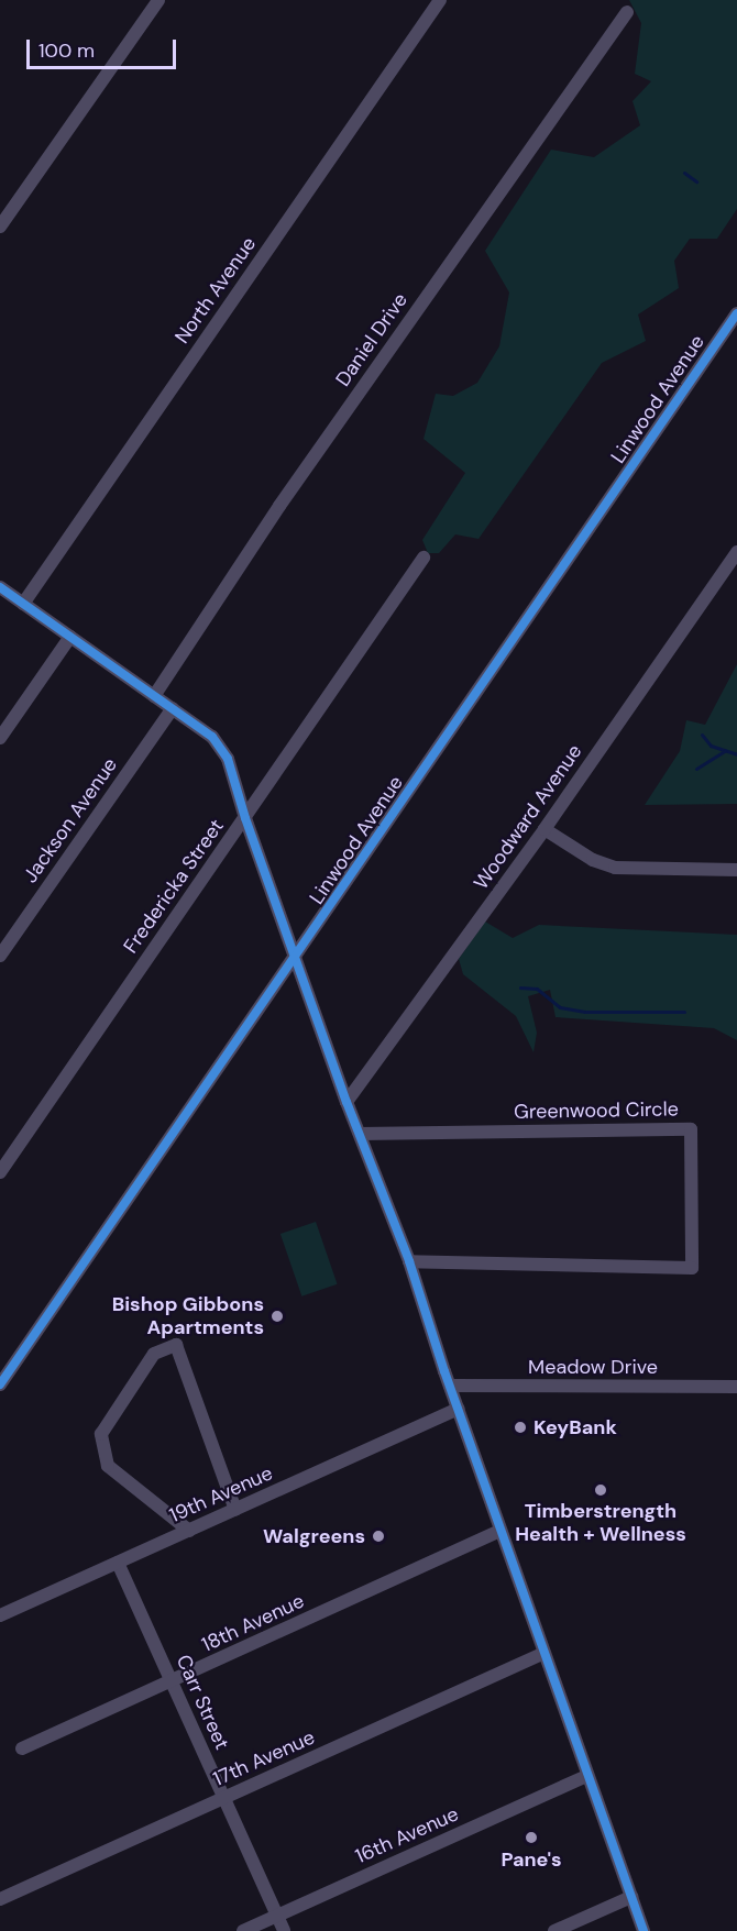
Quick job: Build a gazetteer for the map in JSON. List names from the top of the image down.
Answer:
{
  "streets": {
    "street": [
      "North Avenue",
      "Daniel Drive",
      "Linwood Avenue",
      "Woodward Avenue",
      "Jackson Avenue",
      "Fredericka Street",
      "Greenwood Circle",
      "Meadow Drive",
      "19th Avenue",
      "18th Avenue",
      "Carr Street",
      "17th Avenue",
      "16th Avenue"
    ]
  },
  "crossings": [
    ["19th Avenue", "Carr Street"],
    ["18th Avenue", "Carr Street"],
    ["Carr Street", "17th Avenue"],
    ["Carr Street", "16th Avenue"]
  ],
  "places": [
    "Bishop Gibbons Apartments",
    "KeyBank",
    "Timberstrength Health + Wellness",
    "Walgreens",
    "Pane's"
  ],
  "scale_bar": "100 m"
}
